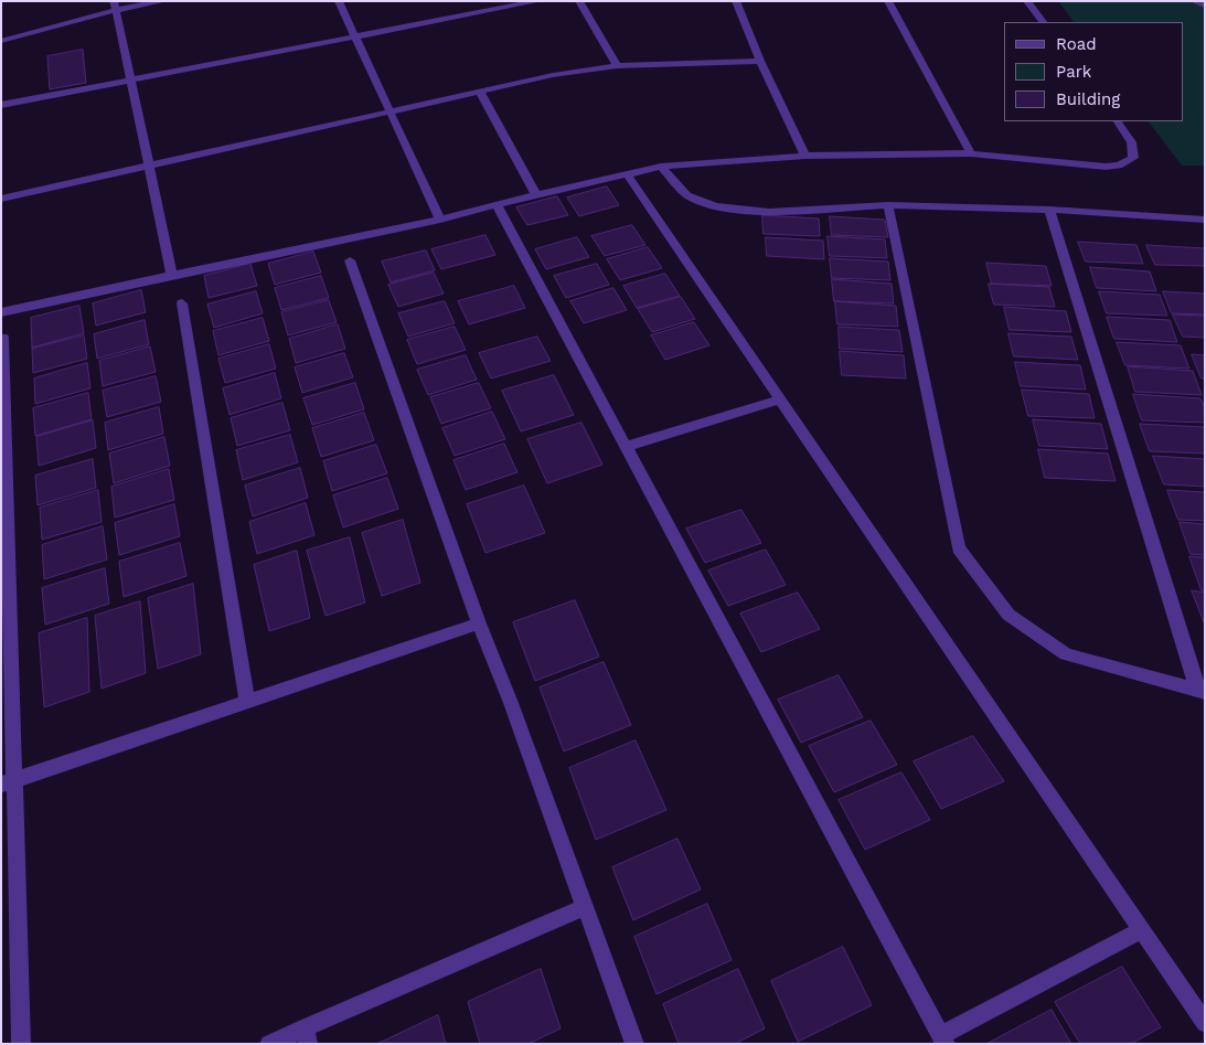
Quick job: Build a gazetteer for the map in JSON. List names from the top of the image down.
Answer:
{
  "legend": ["Road", "Park", "Building"]
}
